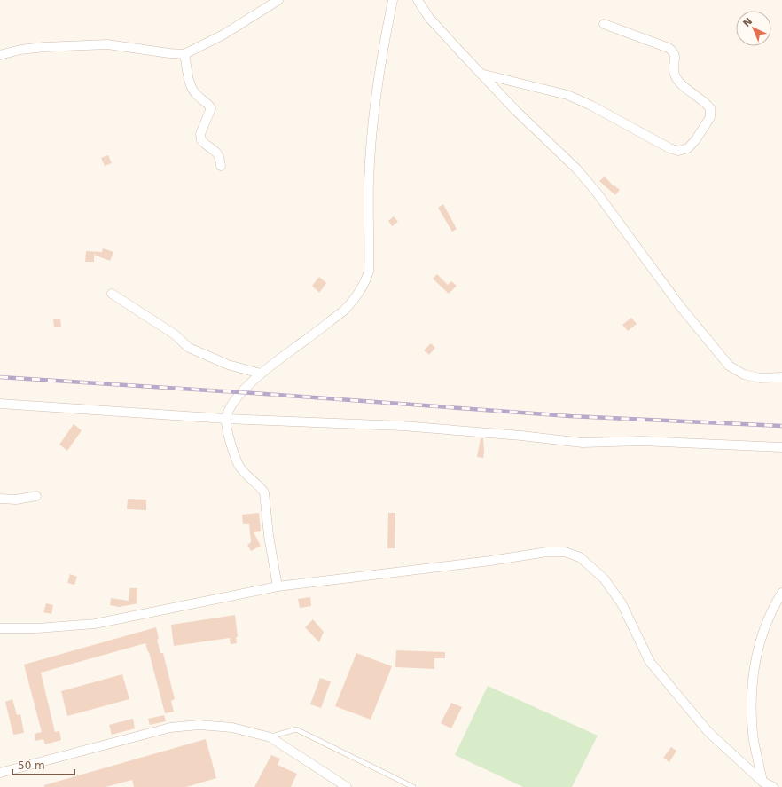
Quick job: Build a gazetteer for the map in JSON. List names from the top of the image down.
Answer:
{
  "scale_bar": "50 m",
  "north": "top left"
}
